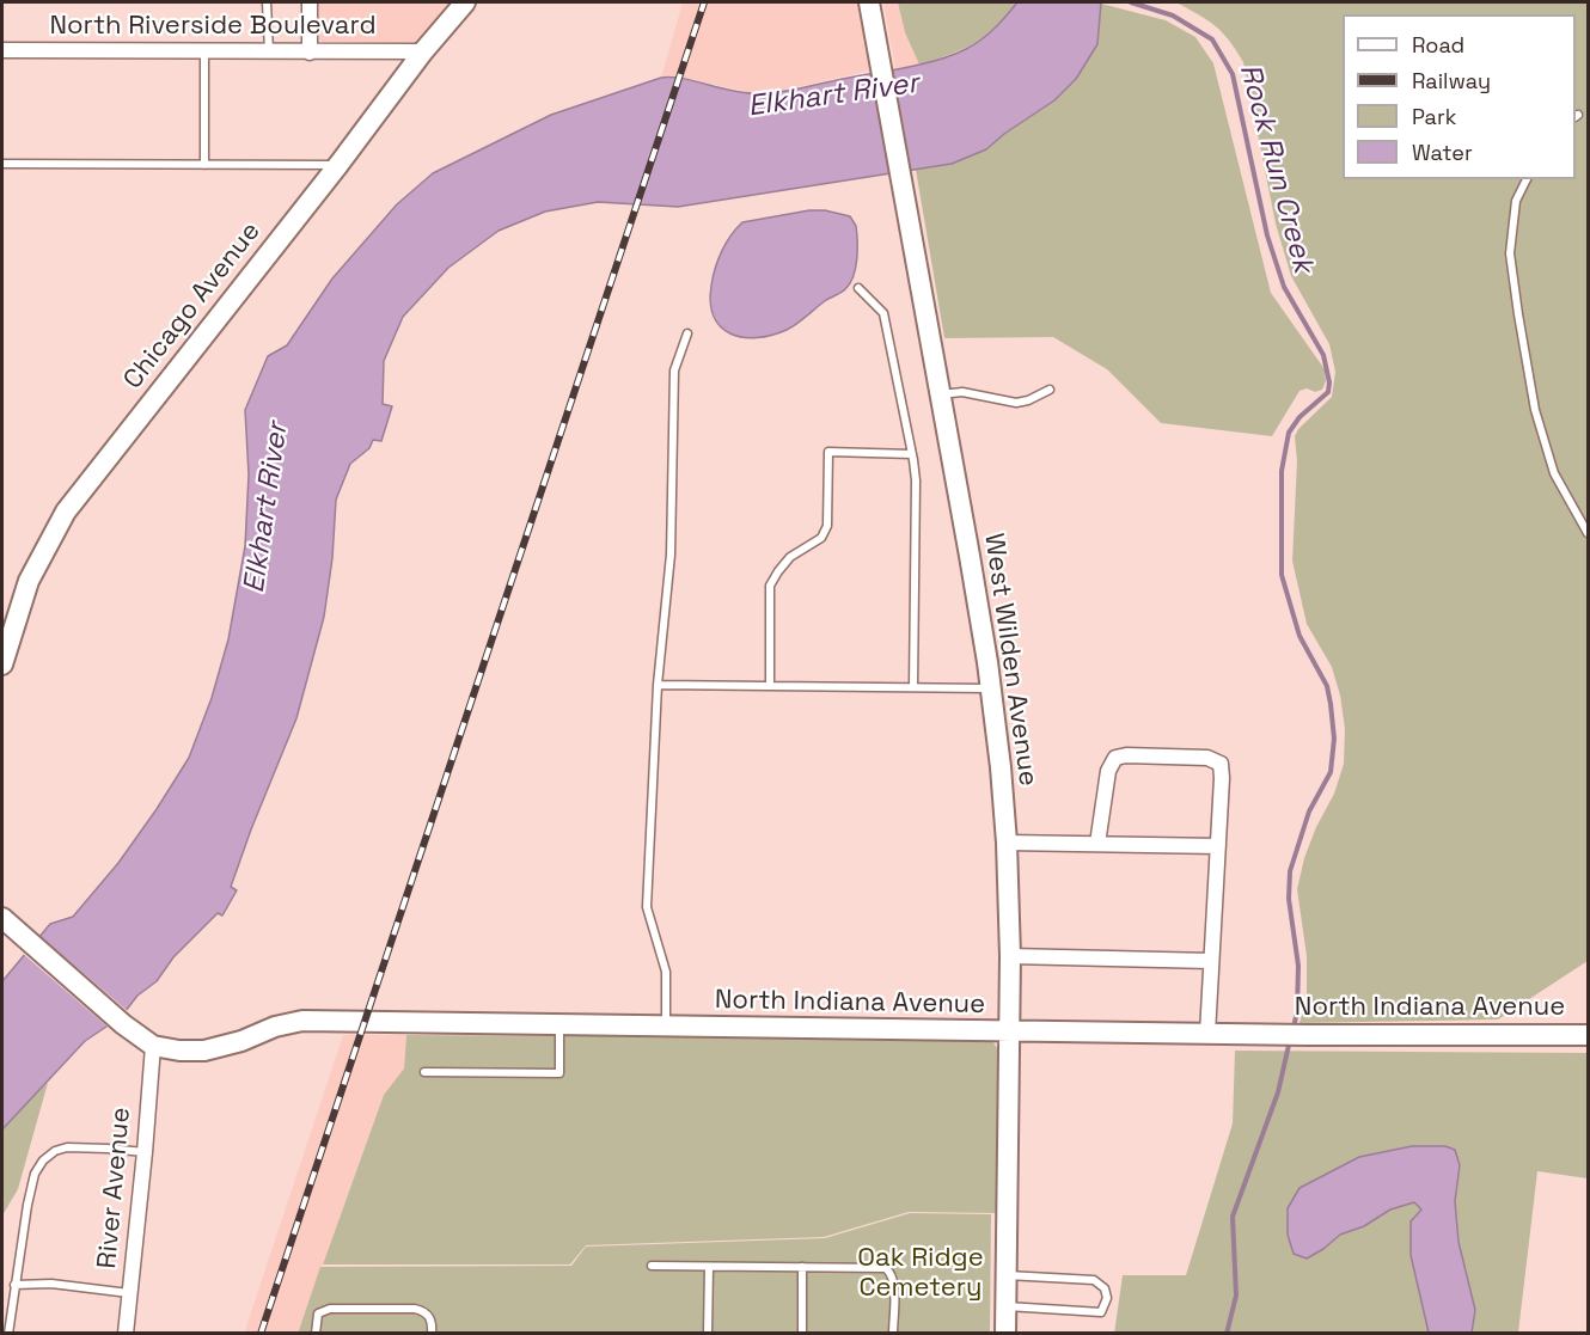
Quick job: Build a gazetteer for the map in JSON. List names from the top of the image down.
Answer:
{
  "streets": {
    "street": [
      "North Riverside Boulevard",
      "Chicago Avenue",
      "West Wilden Avenue",
      "North Indiana Avenue",
      "River Avenue"
    ]
  },
  "crossings": [
    ["North Riverside Boulevard", "Chicago Avenue"],
    ["West Wilden Avenue", "North Indiana Avenue"],
    ["North Indiana Avenue", "River Avenue"]
  ],
  "water": ["Elkhart River", "Rock Run Creek"],
  "parks": ["Oak Ridge Cemetery"],
  "legend": [
    "Road",
    "Railway",
    "Park",
    "Water"
  ]
}
